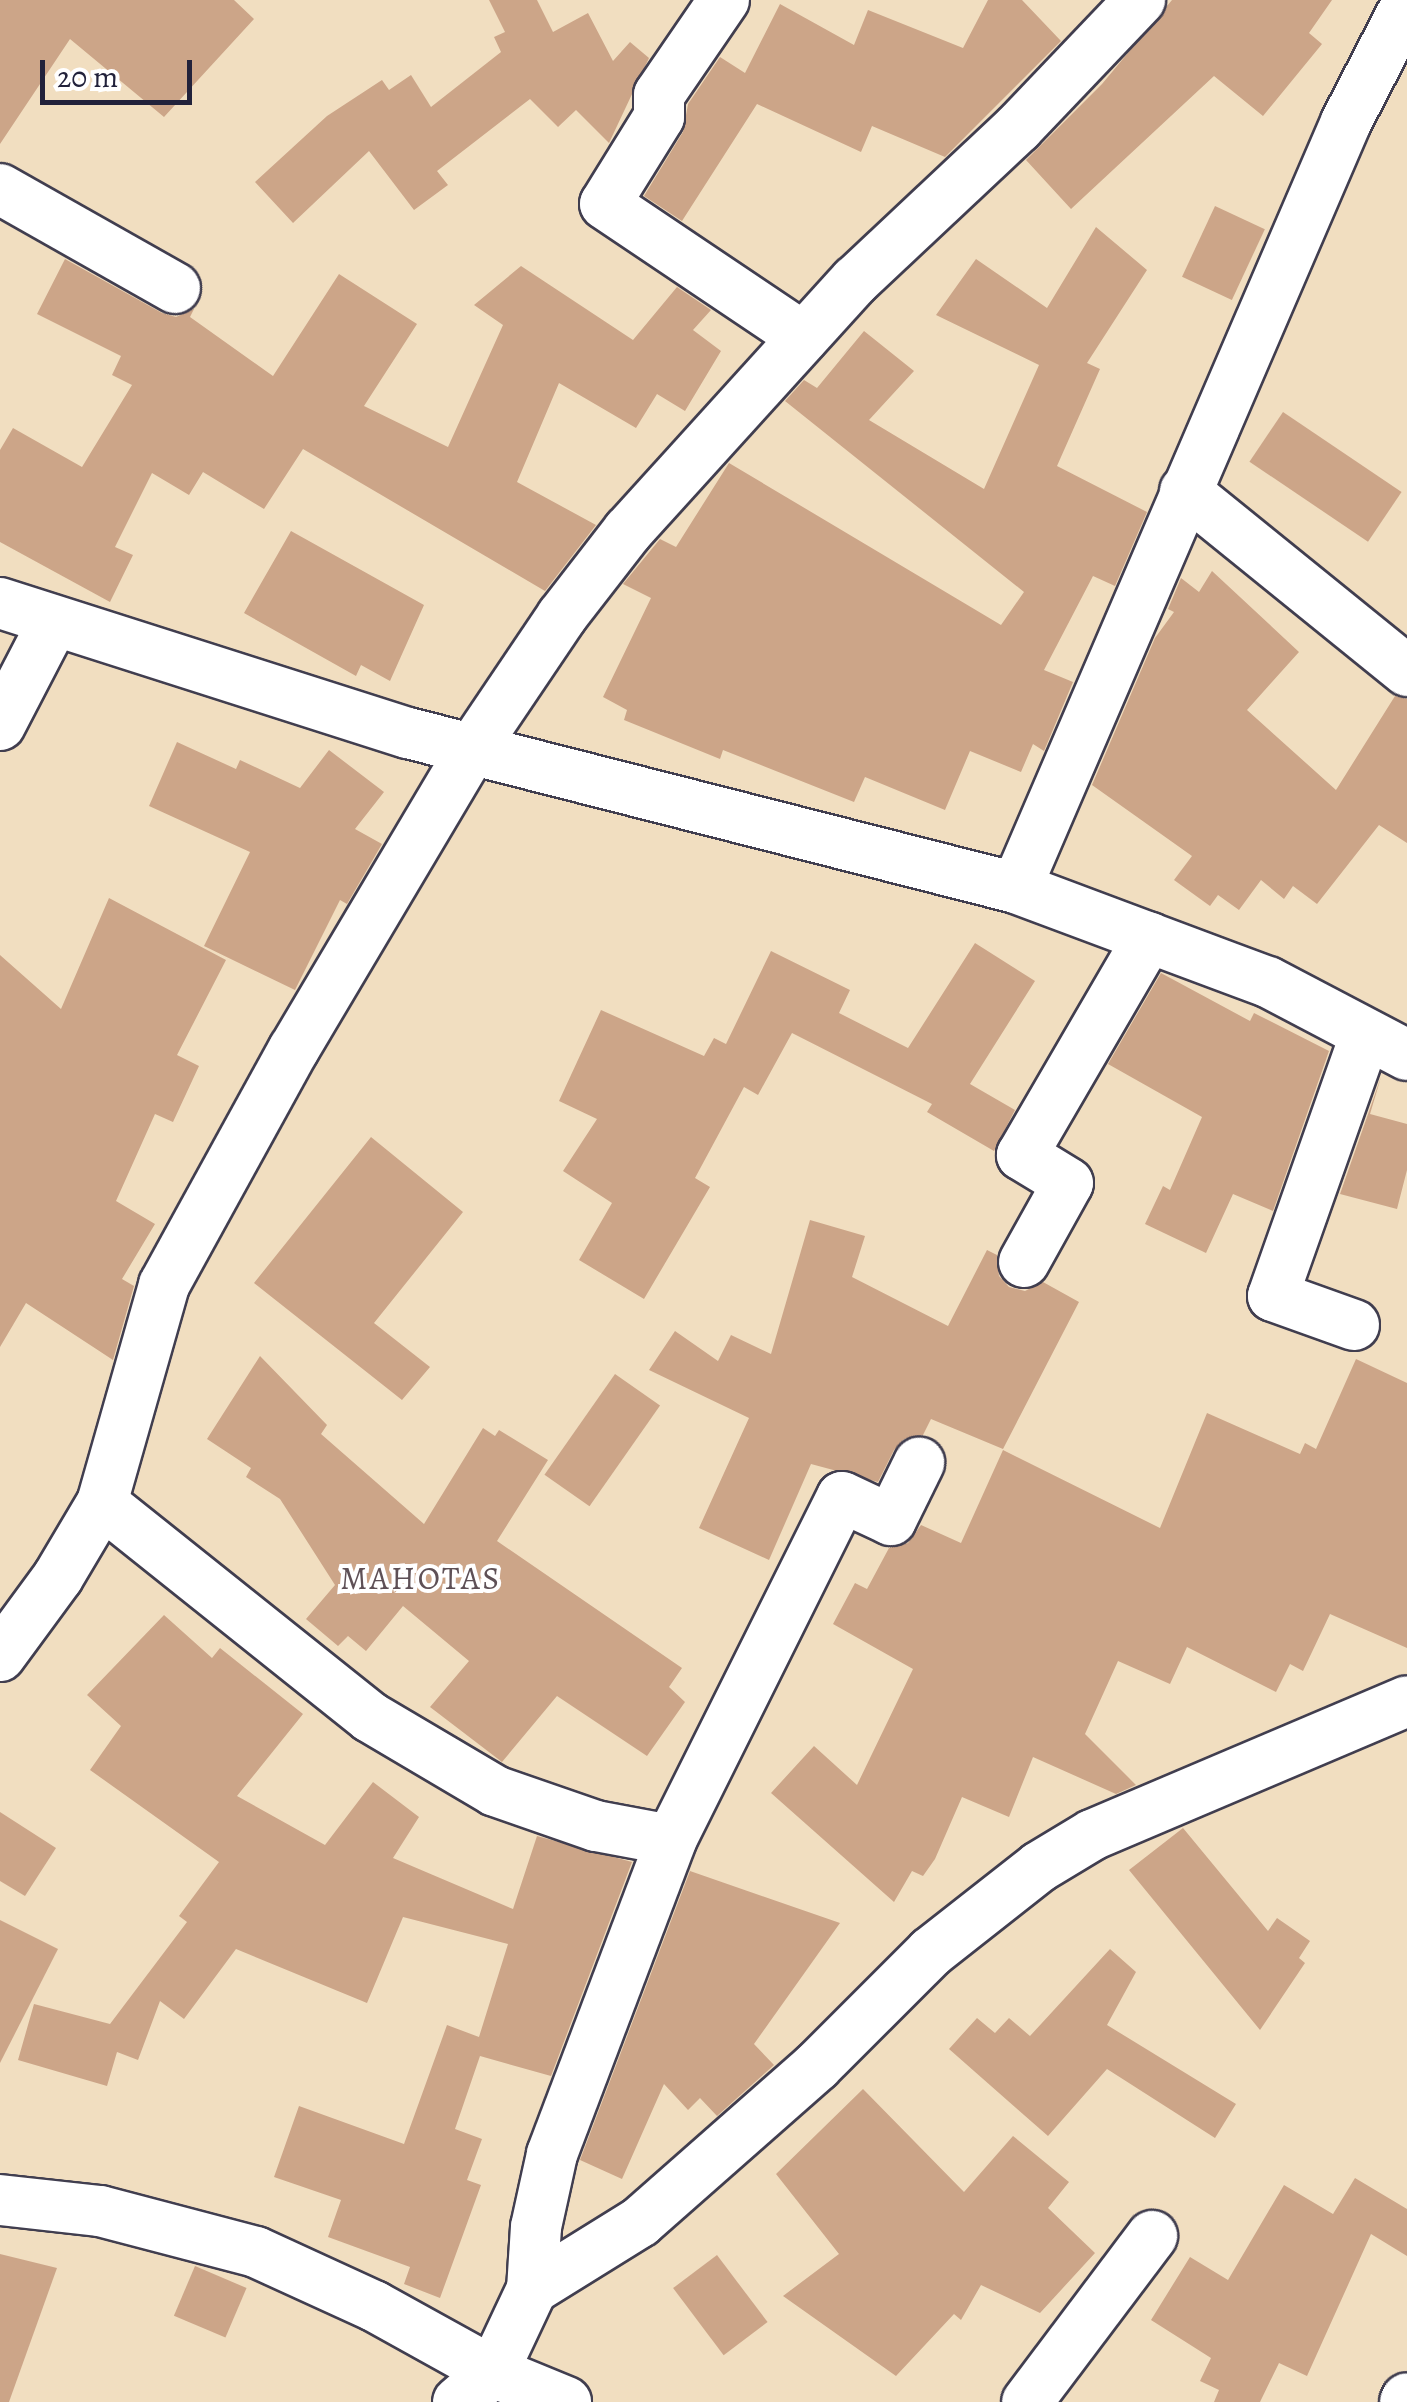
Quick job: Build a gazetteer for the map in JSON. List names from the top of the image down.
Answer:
{
  "districts": ["MAHOTAS"],
  "scale_bar": "20 m"
}
